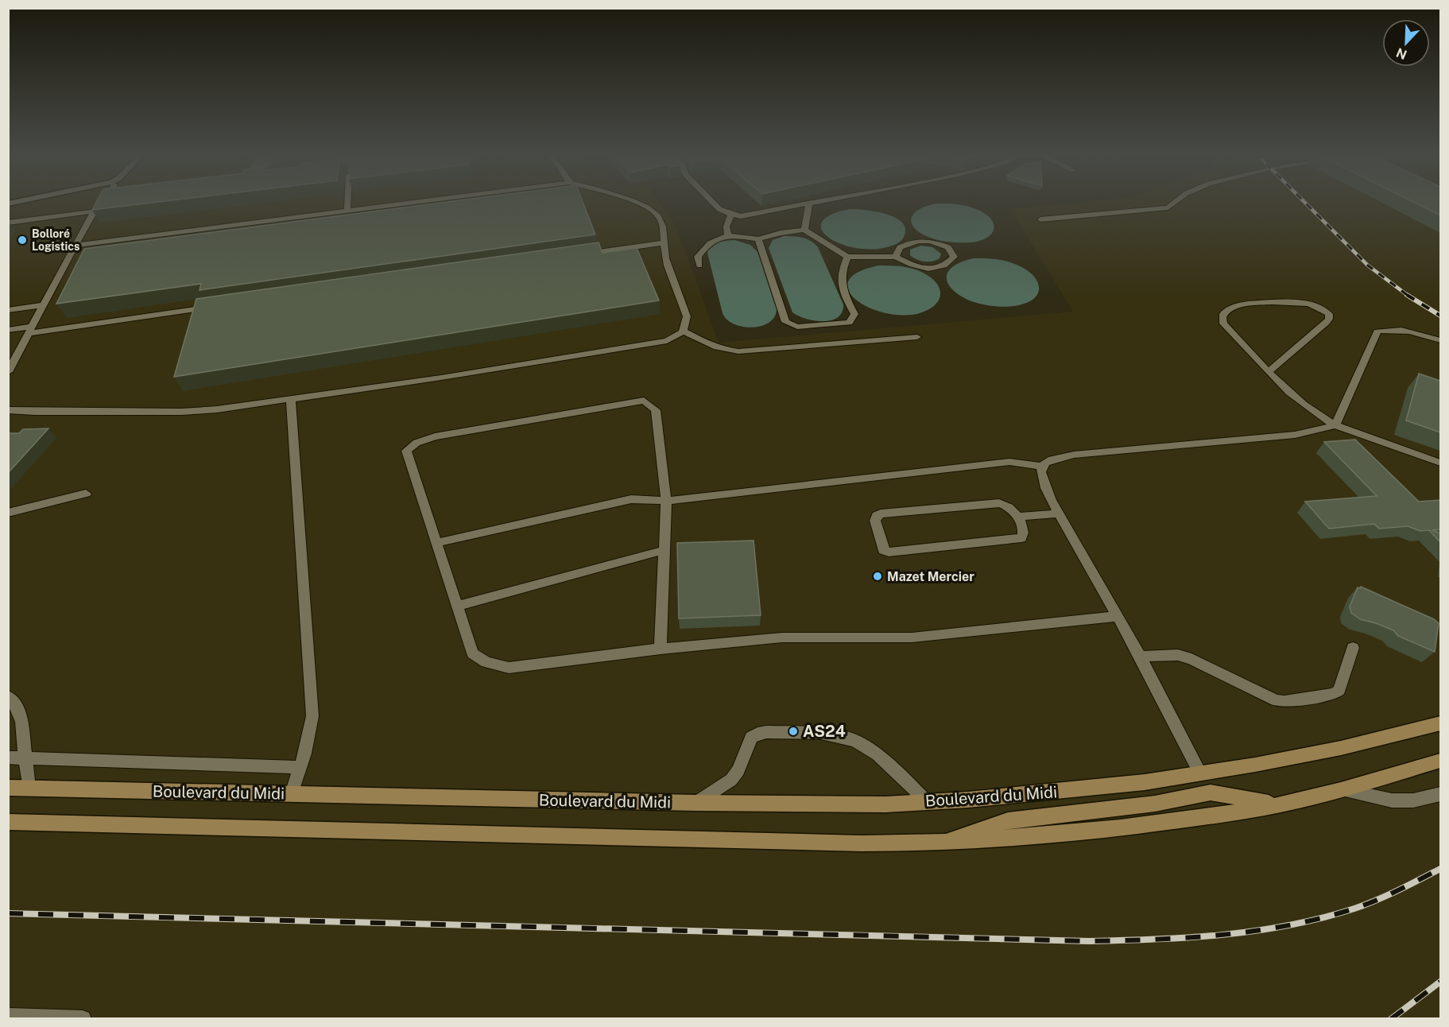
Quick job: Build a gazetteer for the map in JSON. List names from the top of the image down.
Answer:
{
  "streets": {
    "main road": ["Boulevard du Midi"]
  },
  "places": ["Bolloré Logistics", "Mazet Mercier", "AS24"],
  "north": "bottom left"
}
